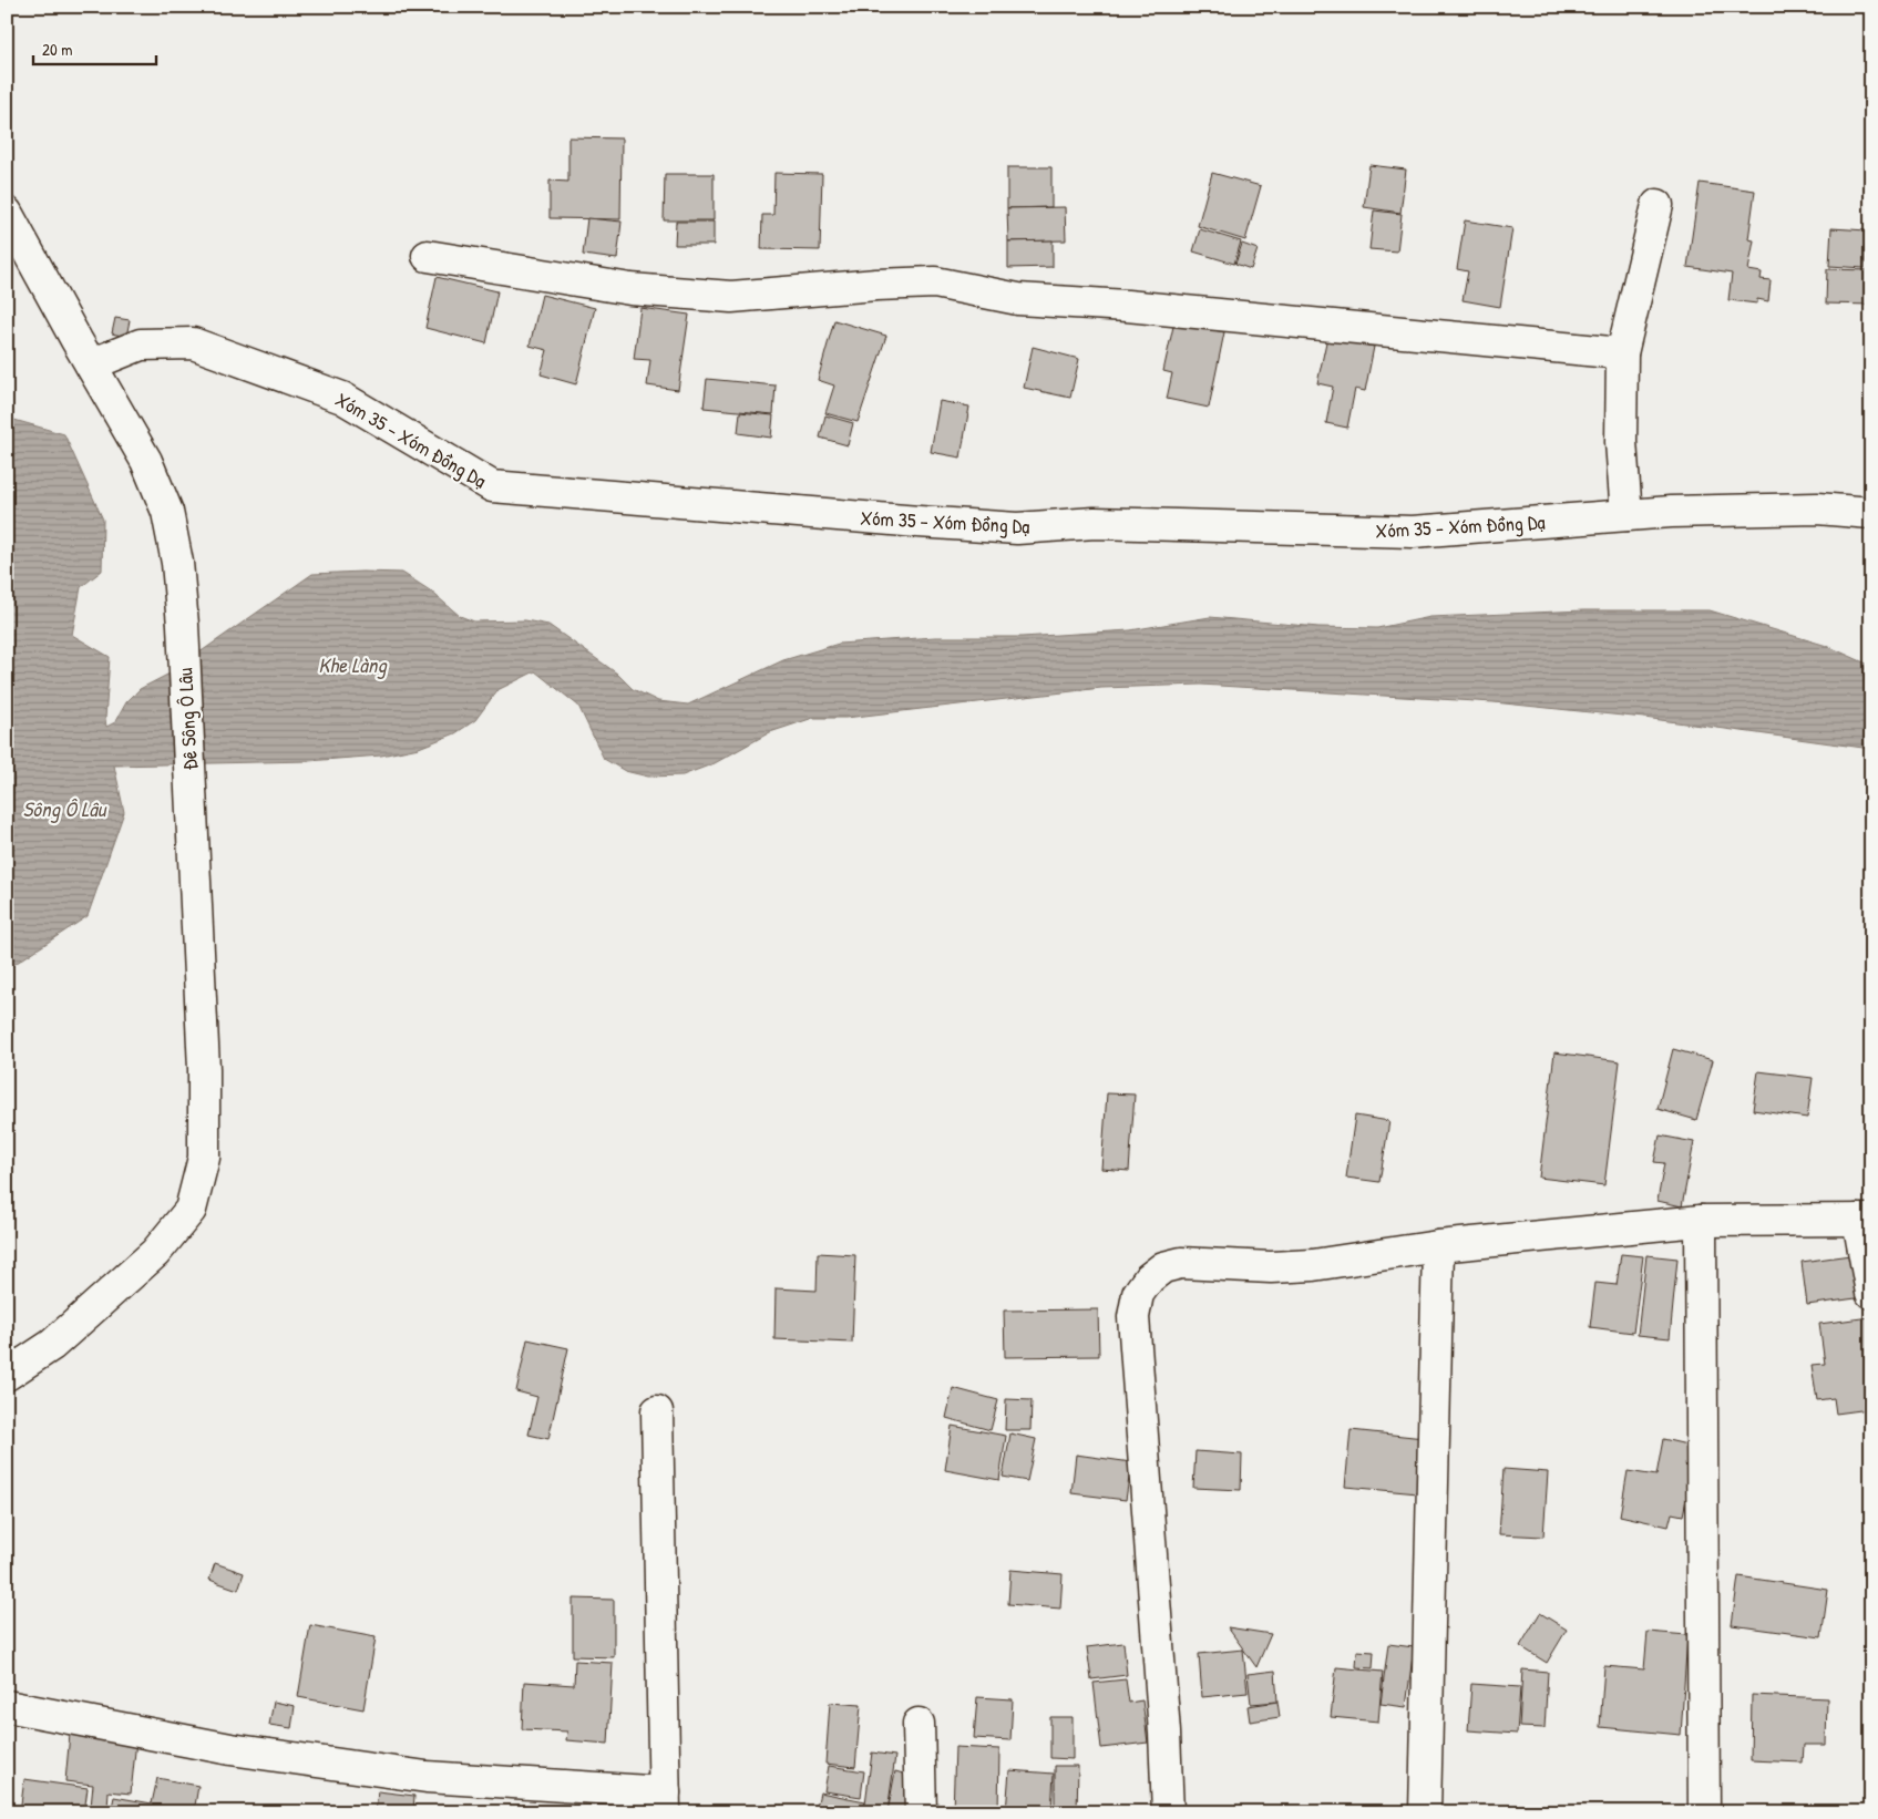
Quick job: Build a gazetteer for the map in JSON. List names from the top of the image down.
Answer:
{
  "streets": {
    "street": ["Xóm 35 - Xóm Đồng Dạ", "Đê Sông Ô Lâu"]
  },
  "crossings": [
    ["Xóm 35 - Xóm Đồng Dạ", "Đê Sông Ô Lâu"]
  ],
  "water": ["Khe Làng", "Sông Ô Lâu"],
  "scale_bar": "20 m"
}
